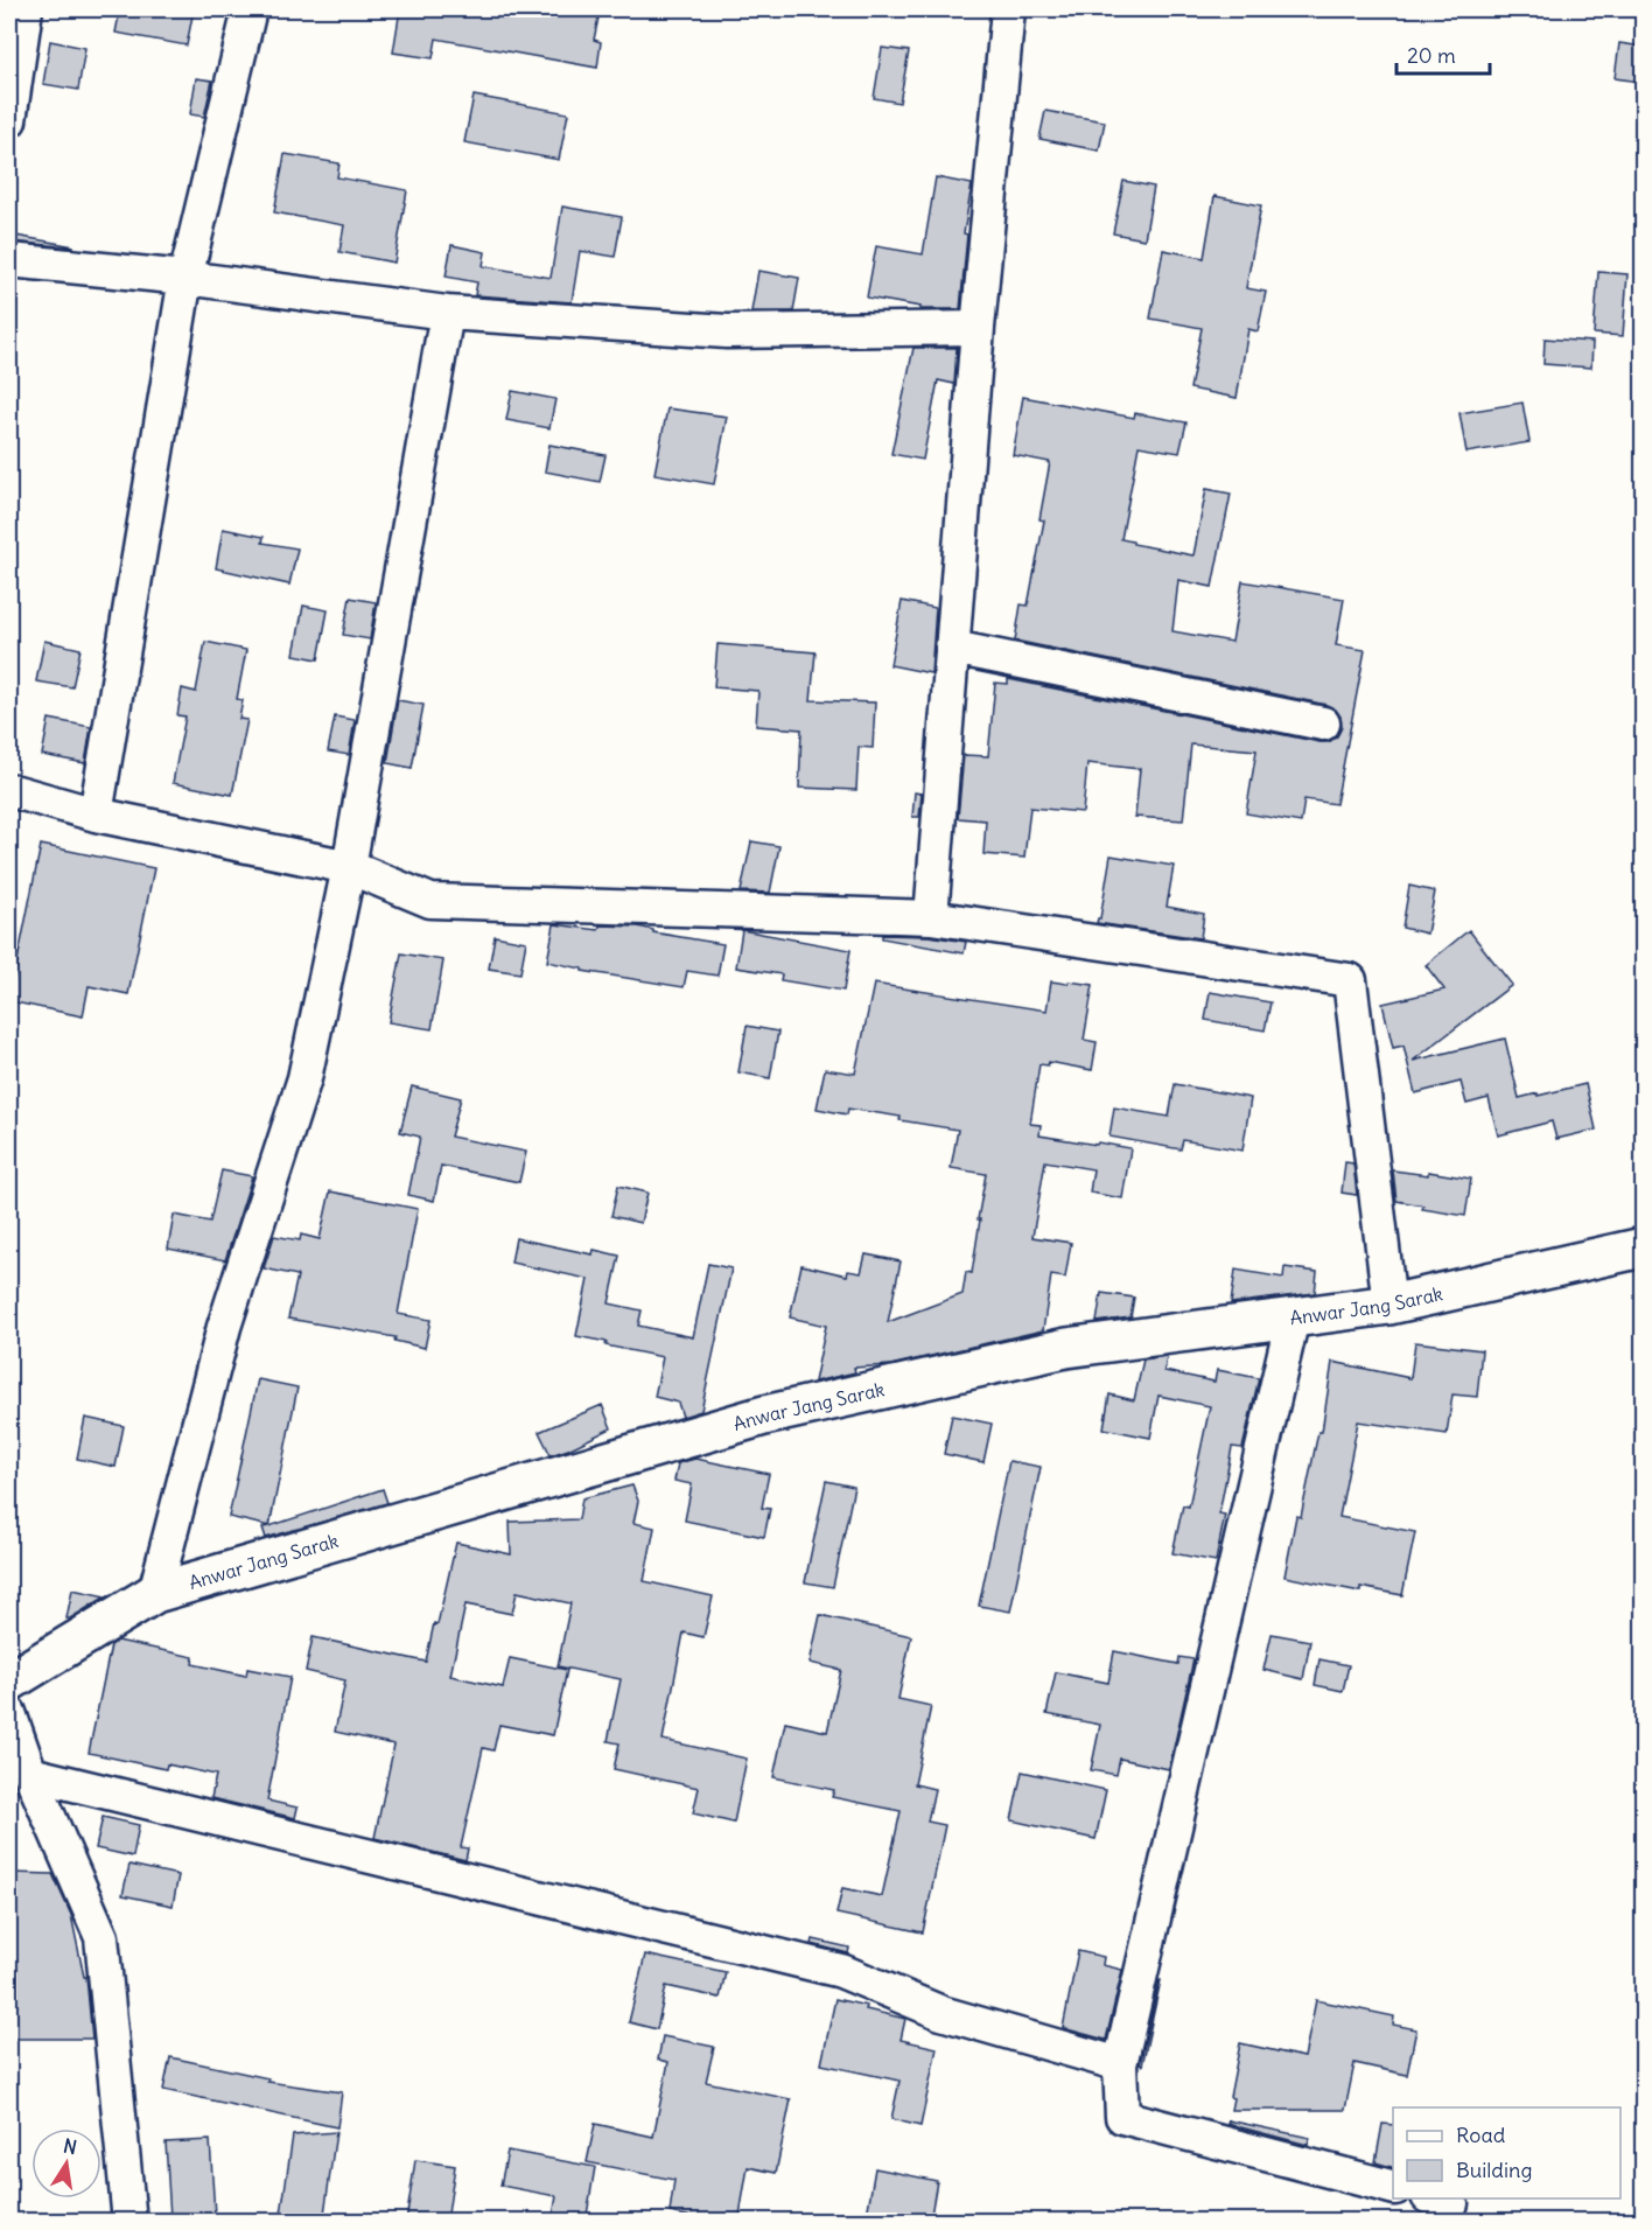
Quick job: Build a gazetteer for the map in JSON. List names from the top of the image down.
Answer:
{
  "streets": {
    "main road": ["Anwar Jang Sarak"]
  },
  "legend": ["Road", "Building"],
  "scale_bar": "20 m",
  "north": "top"
}
